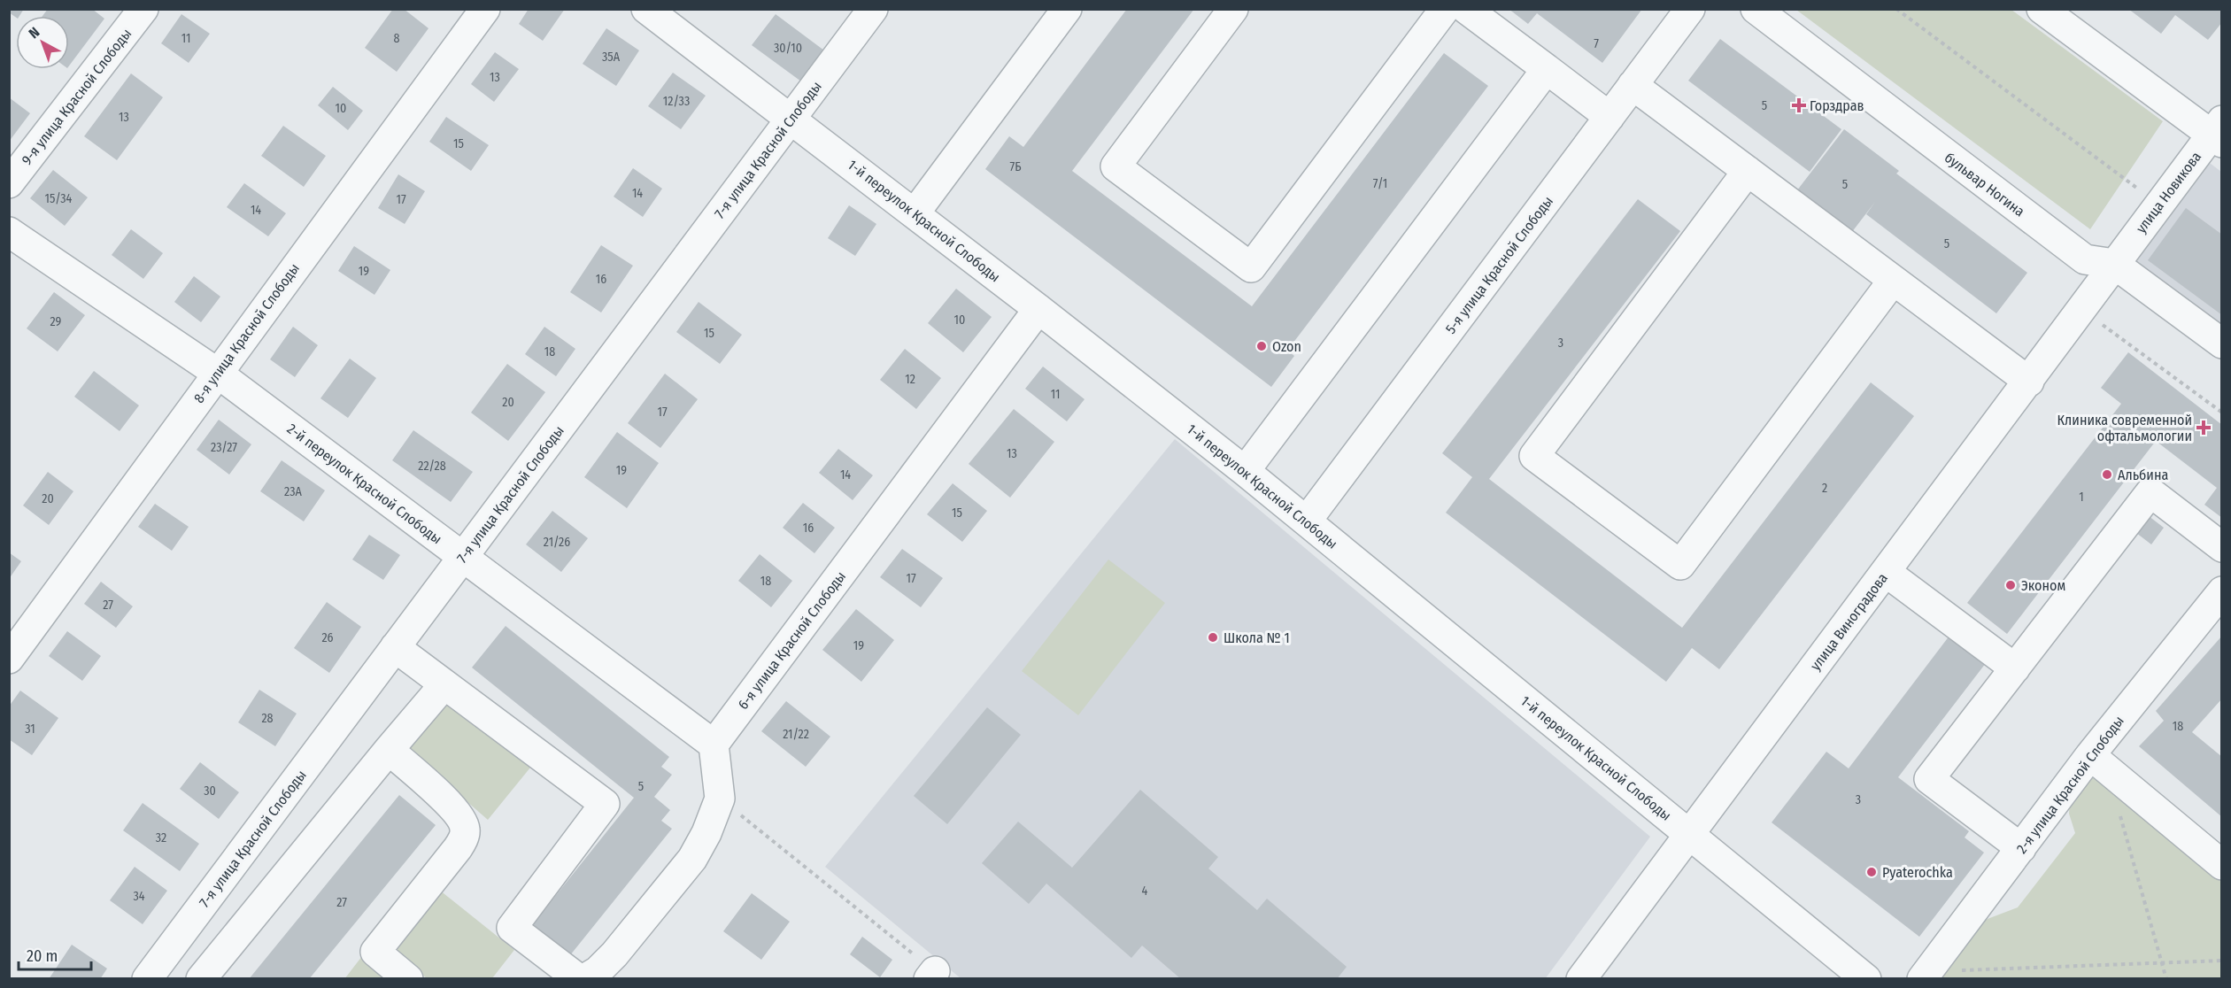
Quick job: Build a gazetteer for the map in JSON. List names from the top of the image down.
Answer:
{
  "streets": {
    "street": [
      "9-я улица Красной Слободы",
      "7-я улица Красной Слободы",
      "бульвар Ногина",
      "улица Новикова",
      "1-й переулок Красной Слободы",
      "5-я улица Красной Слободы",
      "8-я улица Красной Слободы",
      "2-й переулок Красной Слободы",
      "улица Виноградова",
      "6-я улица Красной Слободы",
      "2-я улица Красной Слободы"
    ]
  },
  "crossings": [
    ["7-я улица Красной Слободы", "1-й переулок Красной Слободы"],
    ["7-я улица Красной Слободы", "2-й переулок Красной Слободы"],
    ["бульвар Ногина", "улица Новикова"],
    ["бульвар Ногина", "улица Виноградова"],
    ["улица Новикова", "улица Виноградова"],
    ["1-й переулок Красной Слободы", "5-я улица Красной Слободы"],
    ["1-й переулок Красной Слободы", "улица Виноградова"],
    ["1-й переулок Красной Слободы", "6-я улица Красной Слободы"],
    ["8-я улица Красной Слободы", "2-й переулок Красной Слободы"],
    ["2-й переулок Красной Слободы", "6-я улица Красной Слободы"]
  ],
  "places": {
    "health": ["Горздрав", "Клиника современной офтальмологии"],
    "other": [
      "Ozon",
      "Альбина",
      "Эконом",
      "Школа № 1",
      "Pyaterochka"
    ]
  },
  "house_numbers": [
    "11",
    "8",
    "7",
    "30/10",
    "35А",
    "13",
    "12/33",
    "5",
    "10",
    "13",
    "15",
    "7Б",
    "7/1",
    "5",
    "14",
    "15/34",
    "17",
    "14",
    "5",
    "19",
    "16",
    "10",
    "29",
    "15",
    "3",
    "18",
    "12",
    "11",
    "20",
    "17",
    "23/27",
    "13",
    "22/28",
    "19",
    "14",
    "2",
    "23А",
    "1",
    "20",
    "15",
    "16",
    "21/26",
    "17",
    "18",
    "27",
    "26",
    "19",
    "28",
    "18",
    "31",
    "21/22",
    "5",
    "30",
    "3",
    "32",
    "4",
    "34",
    "27"
  ],
  "scale_bar": "20 m",
  "north": "top left"
}
